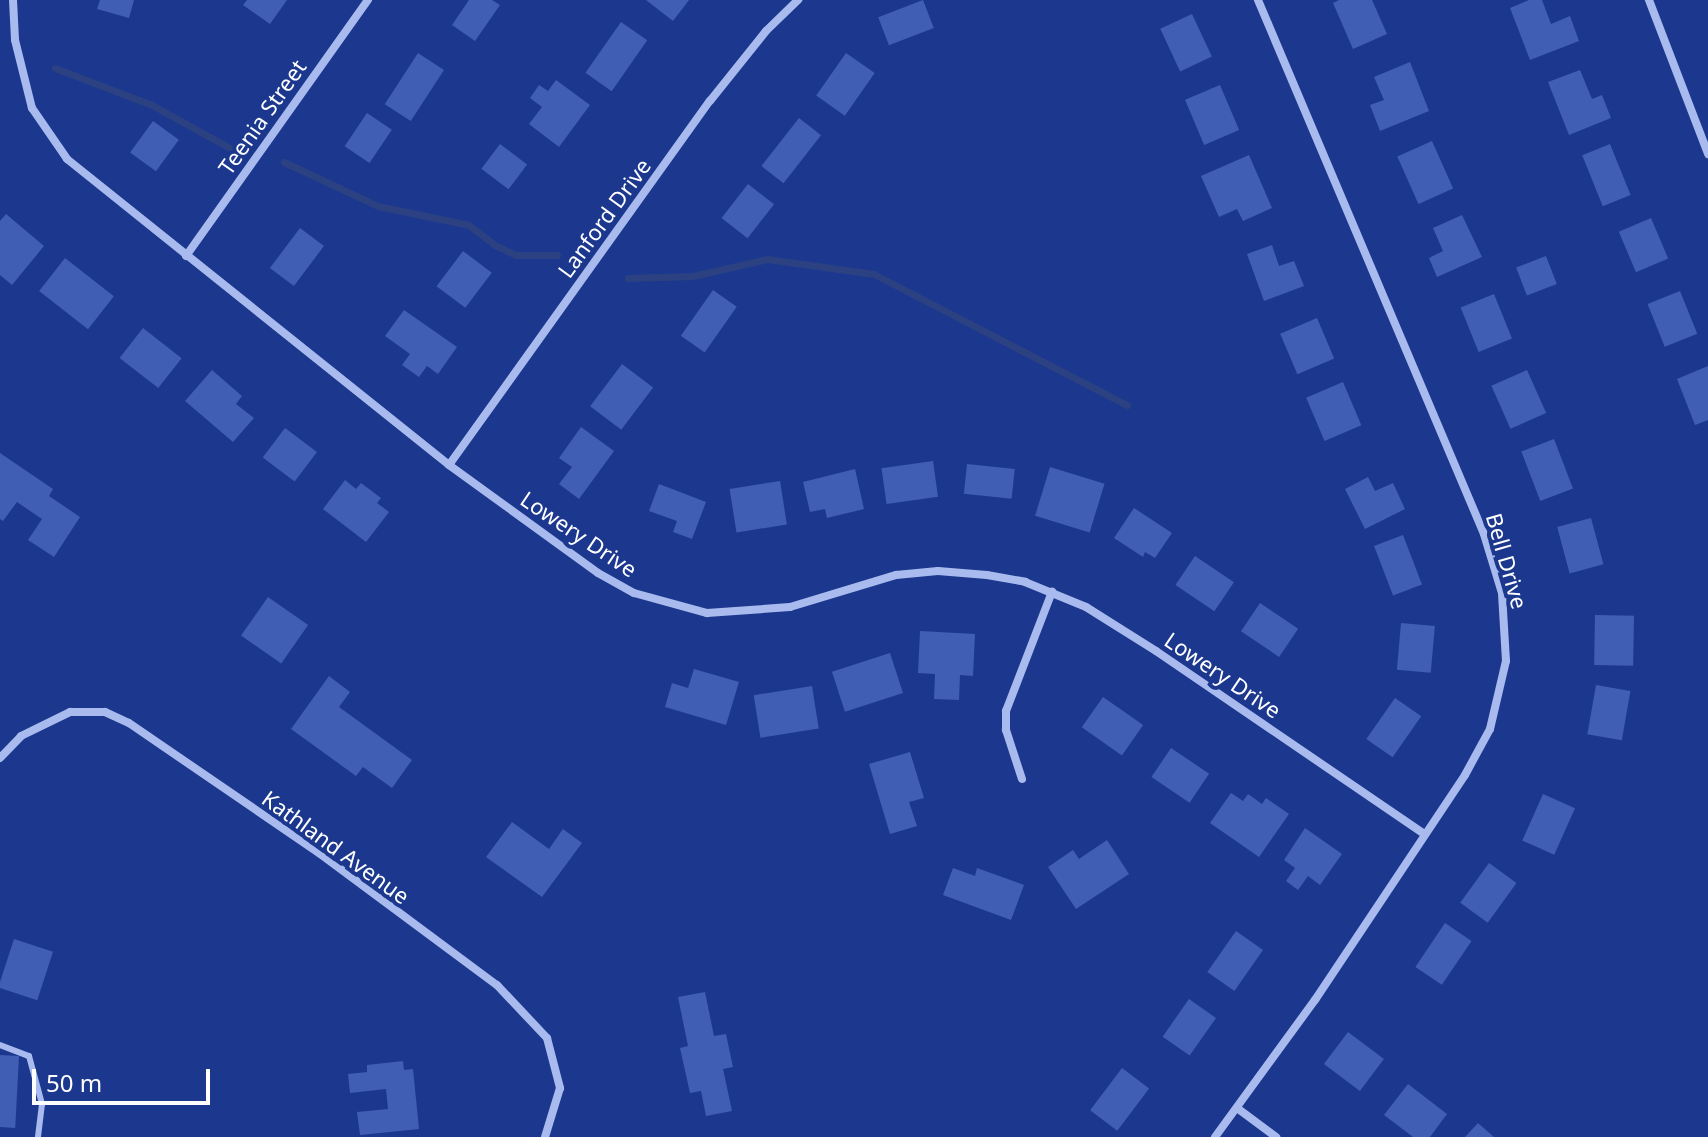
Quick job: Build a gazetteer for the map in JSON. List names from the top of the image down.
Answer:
{
  "streets": {
    "street": [
      "Teenia Street",
      "Lanford Drive",
      "Lowery Drive",
      "Bell Drive",
      "Kathland Avenue"
    ]
  },
  "crossings": [
    ["Teenia Street", "Lowery Drive"],
    ["Lanford Drive", "Lowery Drive"],
    ["Lowery Drive", "Bell Drive"]
  ],
  "scale_bar": "50 m"
}
